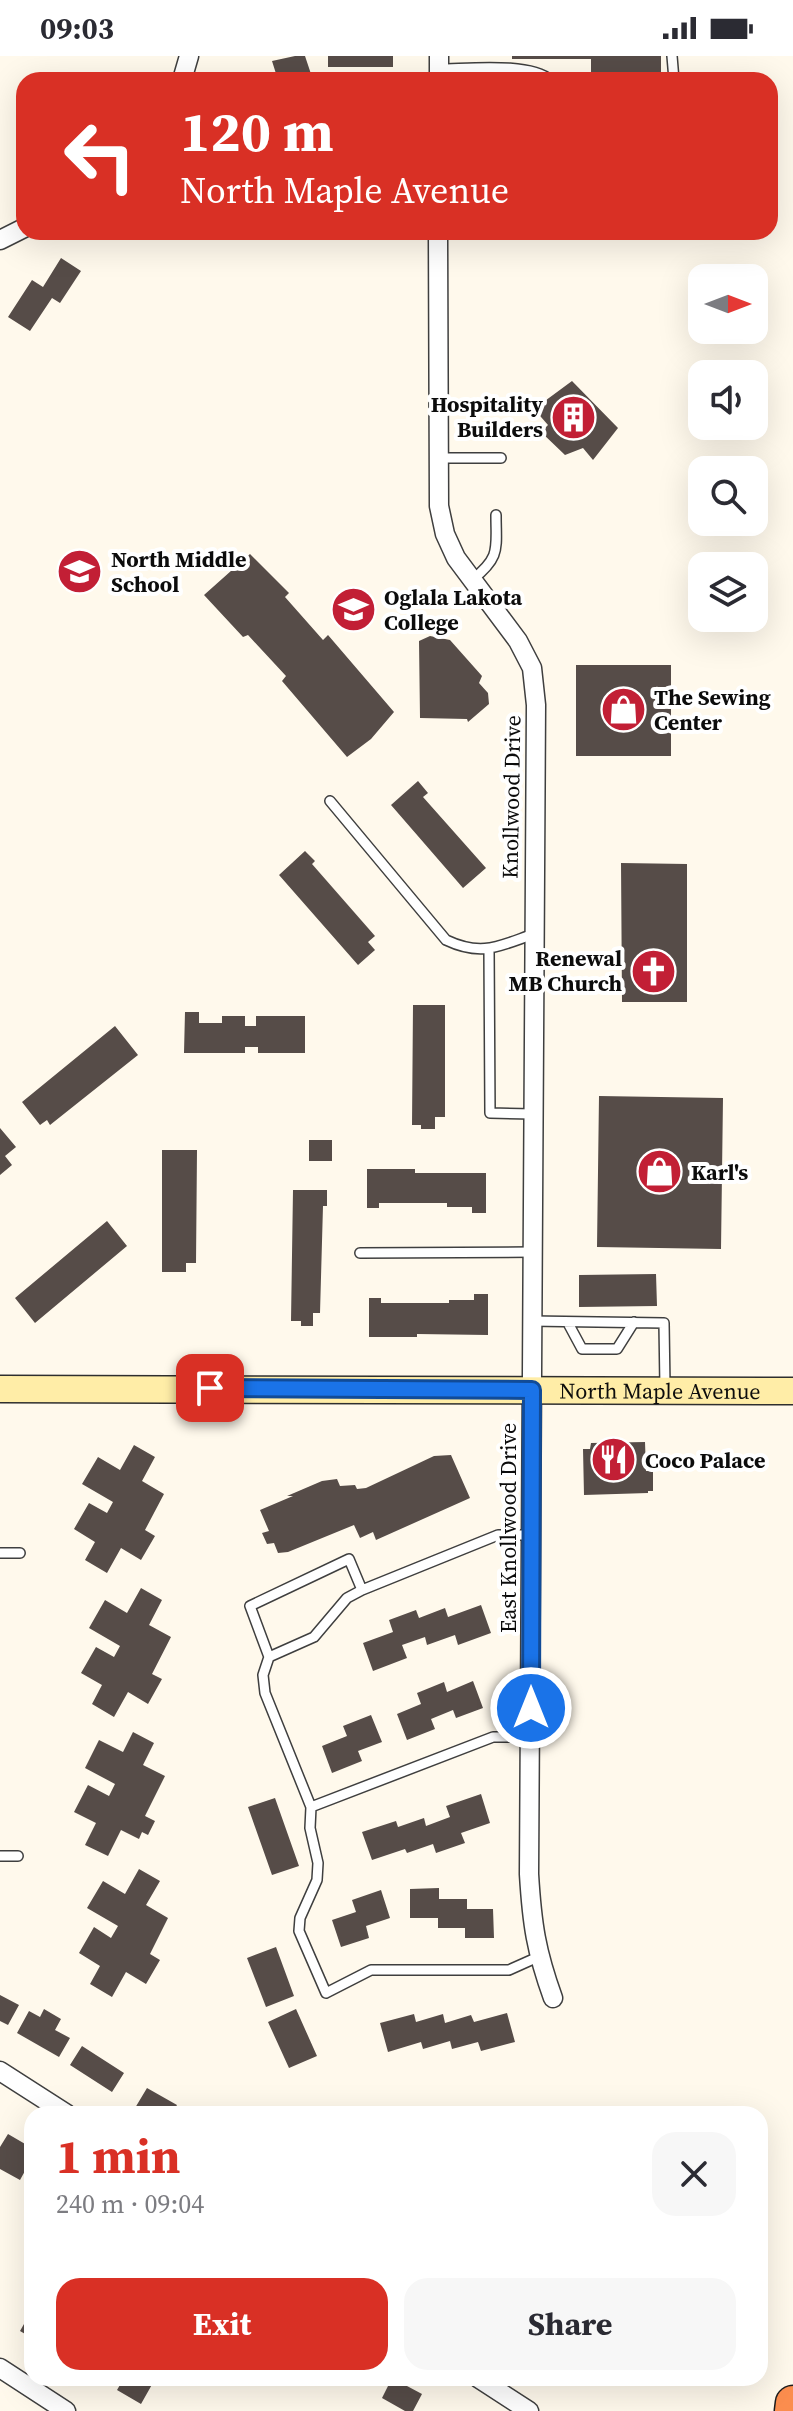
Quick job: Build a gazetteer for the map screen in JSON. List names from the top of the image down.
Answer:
{
  "streets": {
    "street": ["Knollwood Drive", "North Maple Avenue", "East Knollwood Drive"]
  },
  "crossings": [
    ["Knollwood Drive", "North Maple Avenue"],
    ["Knollwood Drive", "East Knollwood Drive"],
    ["North Maple Avenue", "East Knollwood Drive"]
  ],
  "places": {
    "building": ["Hospitality Builders"],
    "school or university": ["North Middle School", "Oglala Lakota College"],
    "shop": ["The Sewing Center", "Karl's"],
    "church": ["Renewal MB Church"],
    "restaurant": ["Coco Palace"]
  },
  "north": "right",
  "page": {
    "status": "09:03",
    "turn": ["120 m", "North Maple Avenue"],
    "heading": ["1 min", "240 m · 09:04"],
    "buttons": ["Exit", "Share"]
  }
}
